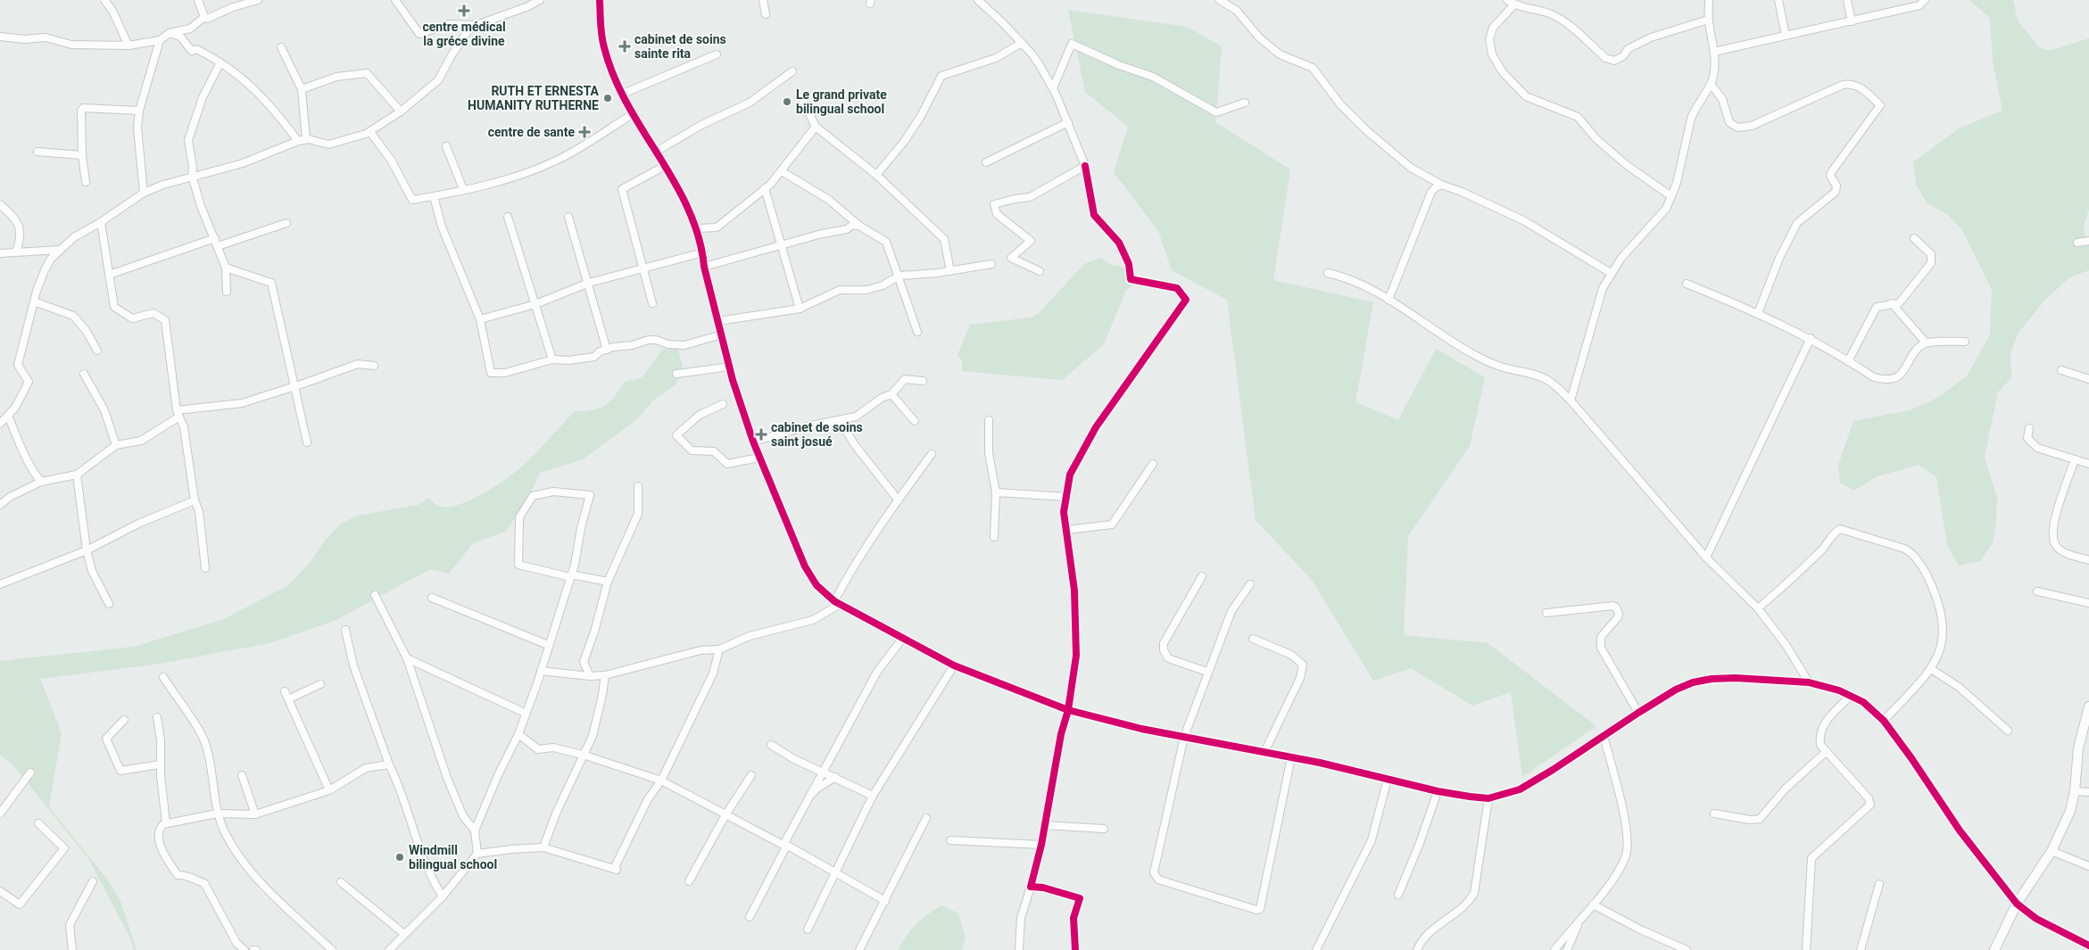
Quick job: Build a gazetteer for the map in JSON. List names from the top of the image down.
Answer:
{
  "places": {
    "health": [
      "centre médical la gréce divine",
      "cabinet de soins sainte rita",
      "centre de sante",
      "cabinet de soins saint josué"
    ],
    "other": ["RUTH ET ERNESTA HUMANITY RUTHERNE", "Le grand private bilingual school", "Windmill bilingual school"]
  }
}
